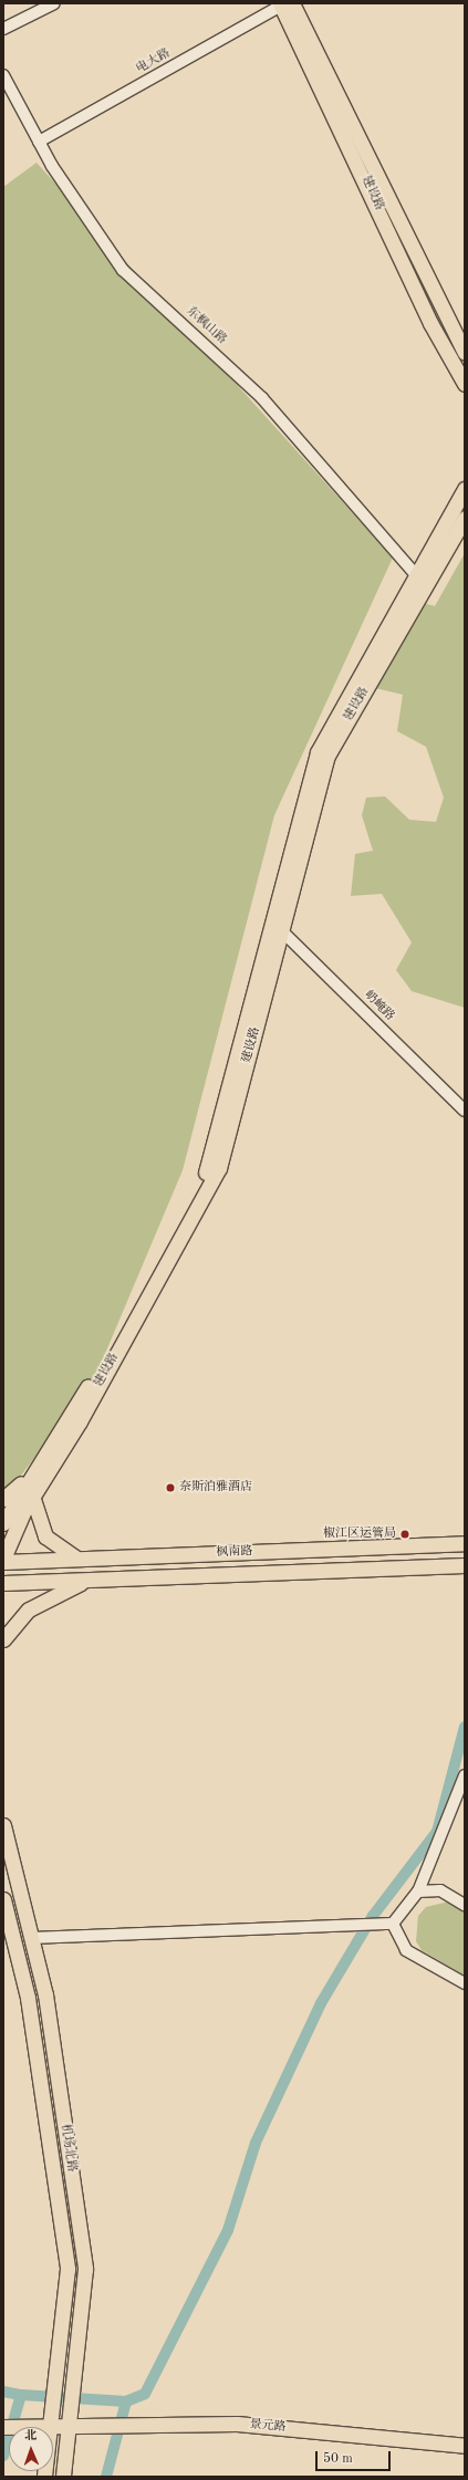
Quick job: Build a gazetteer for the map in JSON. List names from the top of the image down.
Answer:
{
  "streets": {
    "main road": [
      "建设路",
      "枫南路",
      "机场北路",
      "景元路"
    ],
    "street": ["电大路", "东枫山路", "屷崦路"]
  },
  "crossings": [
    ["电大路", "建设路"],
    ["电大路", "东枫山路"],
    ["建设路", "东枫山路"],
    ["建设路", "屷崦路"],
    ["机场北路", "景元路"]
  ],
  "places": ["奈斯泊雅酒店", "椒江区运管局"],
  "scale_bar": "50 m",
  "north": "top"
}
